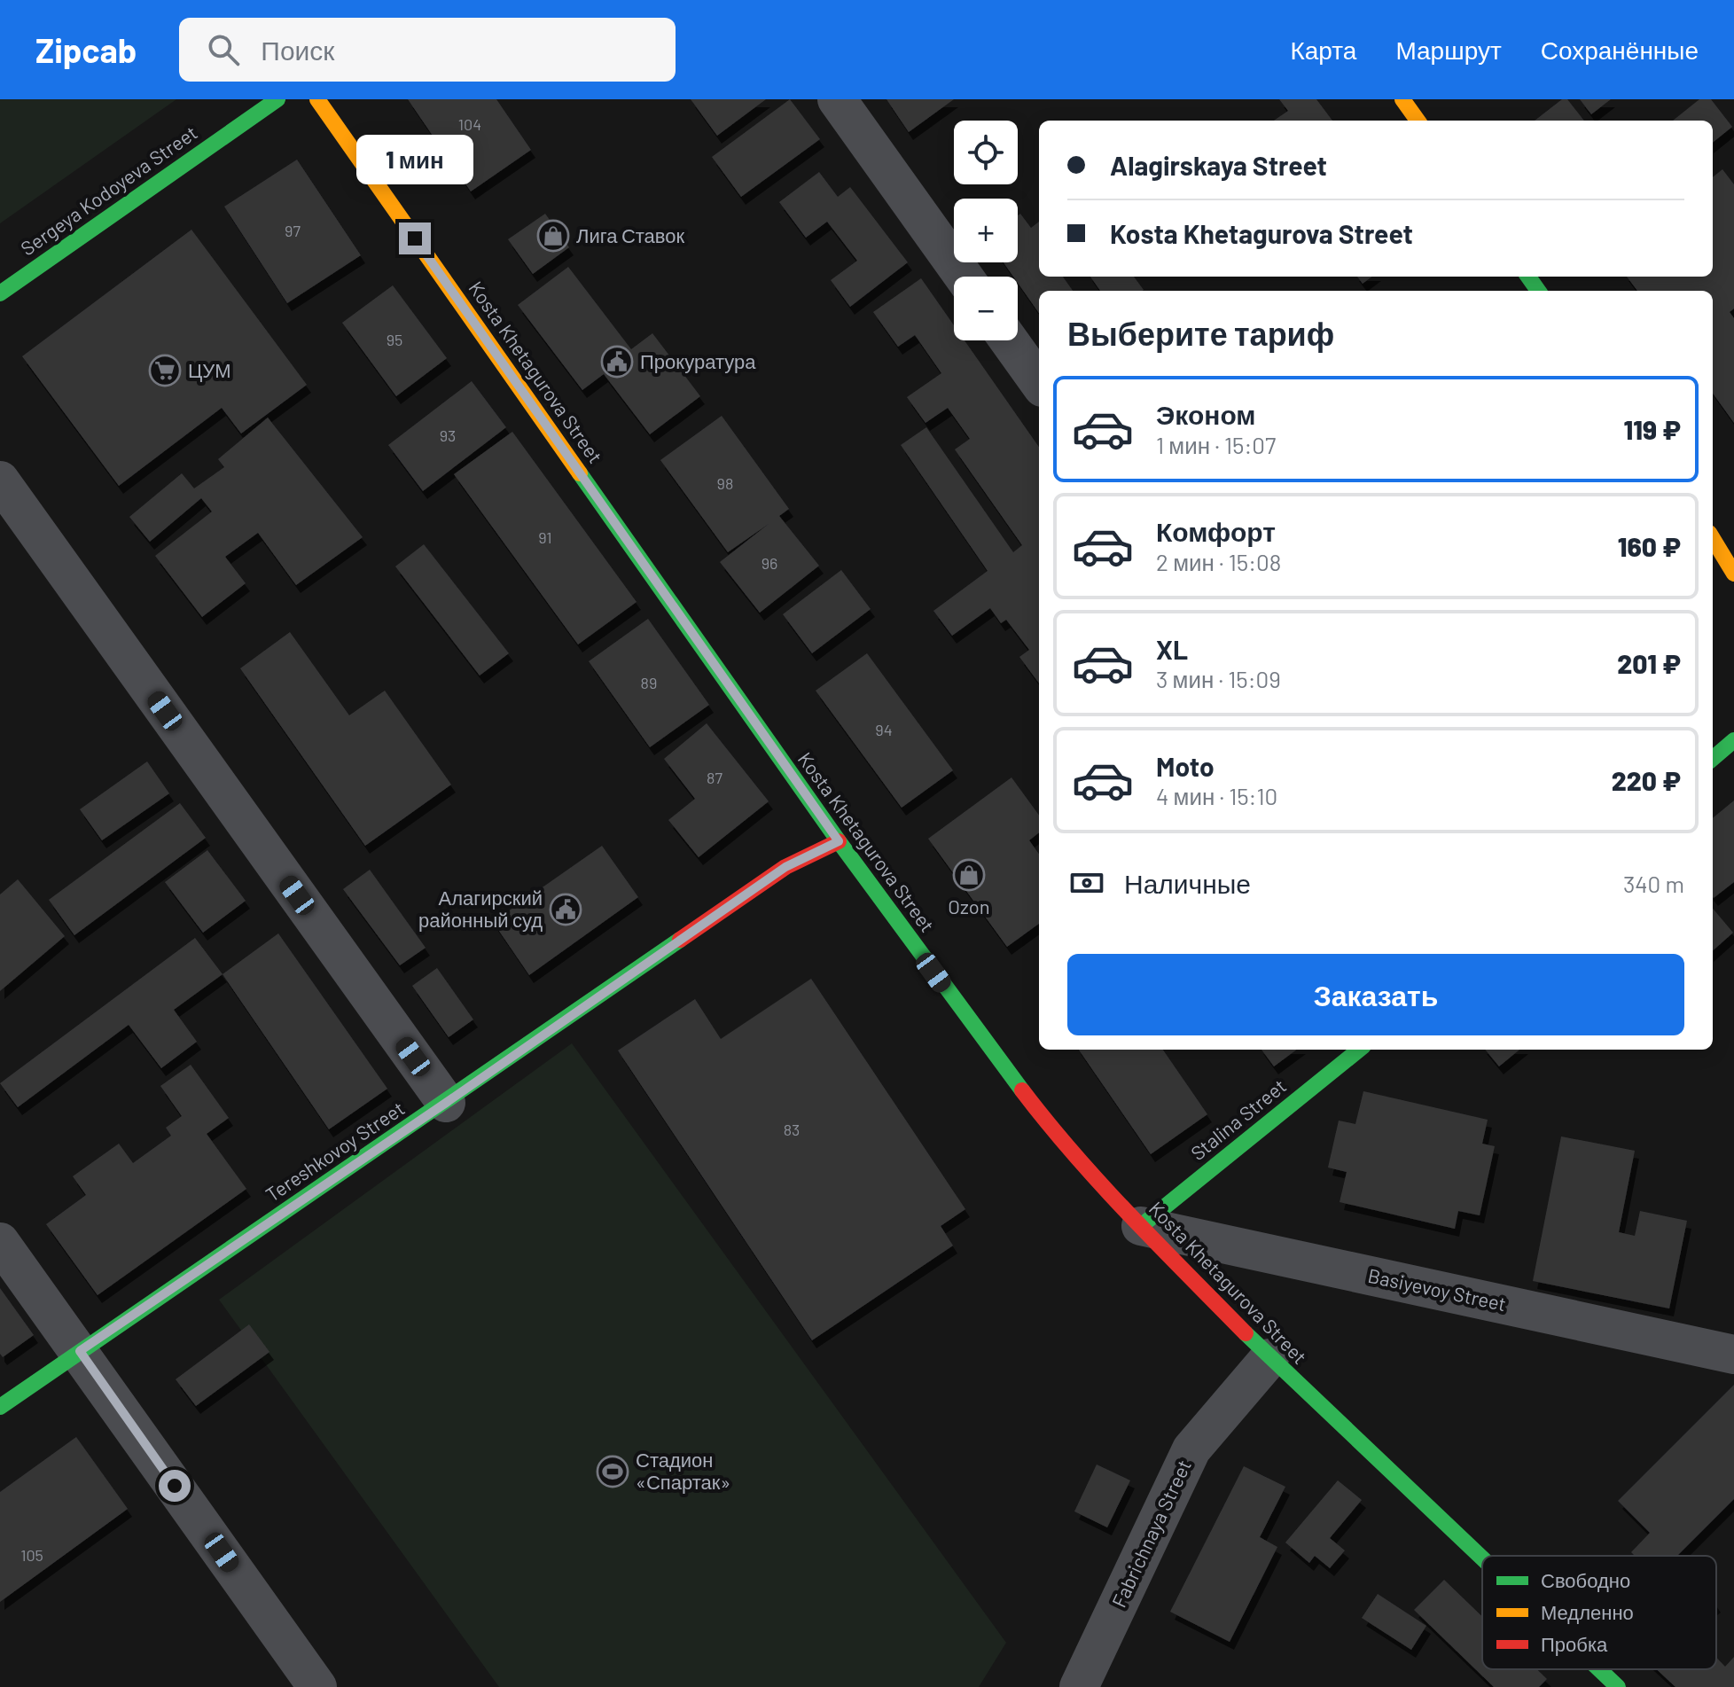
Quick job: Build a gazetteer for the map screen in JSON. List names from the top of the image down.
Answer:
{
  "streets": {
    "main road": [
      "Sergeya Kodoyeva Street",
      "Kosta Khetagurova Street",
      "Stalina Street",
      "Tereshkovoy Street"
    ],
    "street": ["Basiyevoy Street", "Fabrichnaya Street"]
  },
  "crossings": [
    ["Kosta Khetagurova Street", "Stalina Street"],
    ["Kosta Khetagurova Street", "Tereshkovoy Street"],
    ["Kosta Khetagurova Street", "Basiyevoy Street"],
    ["Kosta Khetagurova Street", "Fabrichnaya Street"],
    ["Stalina Street", "Basiyevoy Street"]
  ],
  "places": {
    "shop": ["Лига Ставок", "Ozon"],
    "public building": ["Прокуратура", "Алагирский районный суд"],
    "supermarket": ["ЦУМ"],
    "sports": ["Стадион «Спартак»"]
  },
  "house_numbers": [
    "104",
    "97",
    "95",
    "93",
    "98",
    "91",
    "96",
    "89",
    "94",
    "87",
    "83",
    "105"
  ],
  "legend": ["Свободно", "Медленно", "Пробка"],
  "page": {
    "header": "Zipcab",
    "search": "Поиск",
    "nav": ["Карта", "Маршрут", "Сохранённые"],
    "map_buttons": ["+", "−"],
    "banner": ["Alagirskaya Street", "Kosta Khetagurova Street"],
    "bubble": "1 мин",
    "heading": "Выберите тариф",
    "list": [
      {
        "name": "Эконом",
        "note": "1 мин · 15:07",
        "value": "119 ₽"
      },
      {
        "name": "Комфорт",
        "note": "2 мин · 15:08",
        "value": "160 ₽"
      },
      {
        "name": "XL",
        "note": "3 мин · 15:09",
        "value": "201 ₽"
      },
      {
        "name": "Moto",
        "note": "4 мин · 15:10",
        "value": "220 ₽"
      }
    ],
    "pay": ["Наличные", "340 m"],
    "buttons": "Заказать"
  }
}
